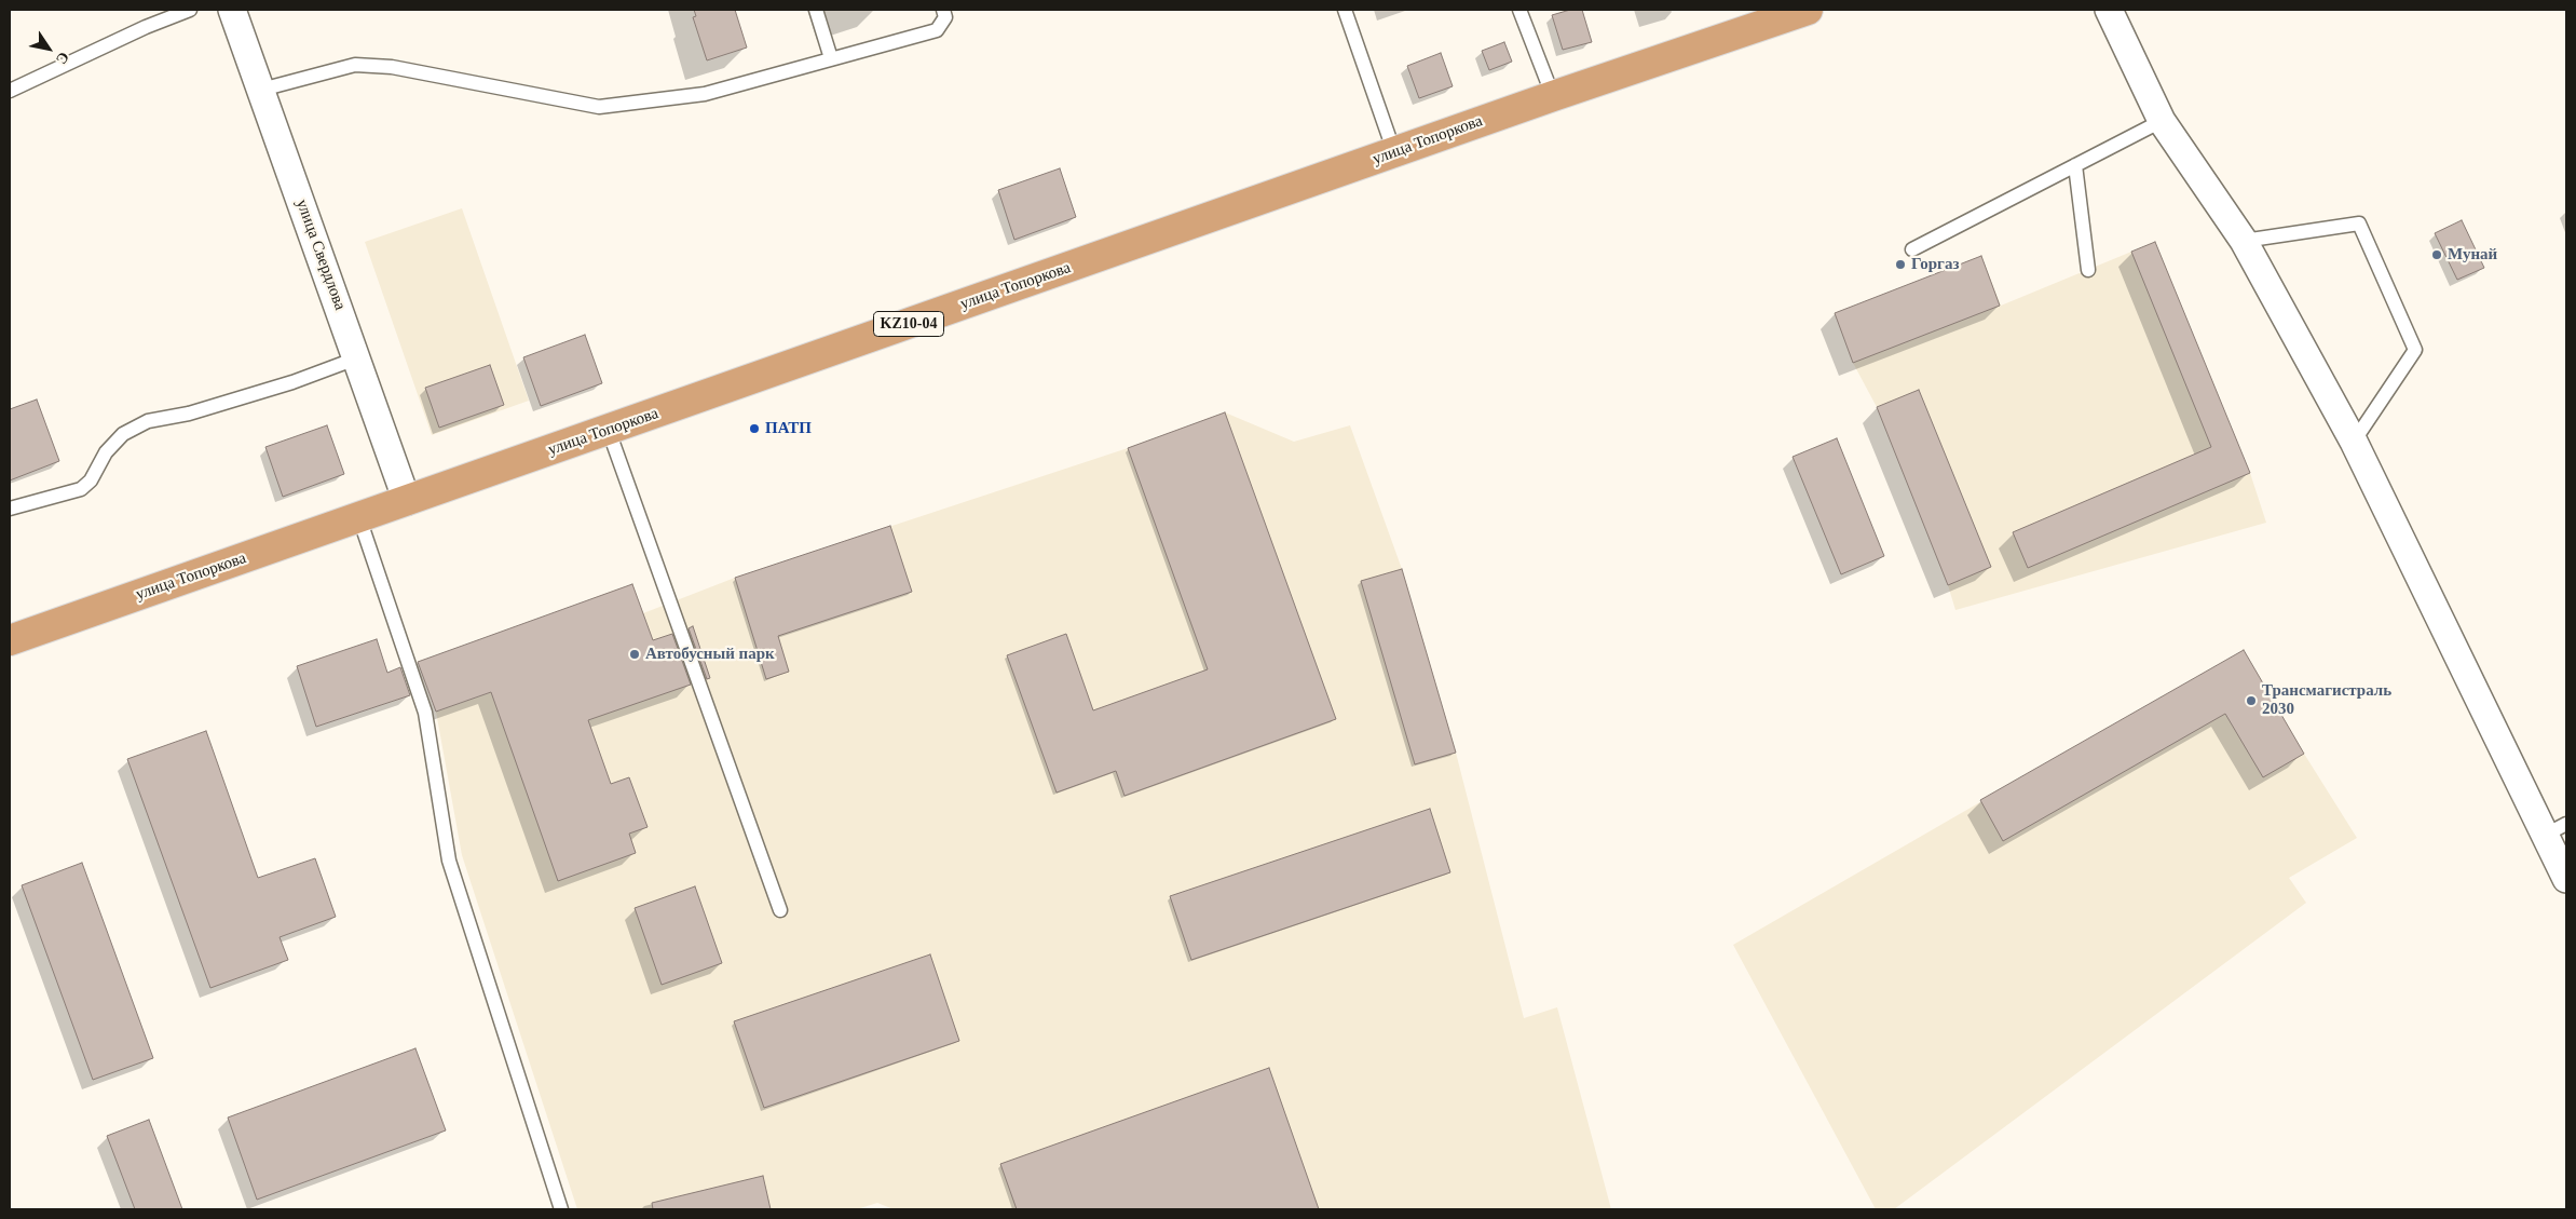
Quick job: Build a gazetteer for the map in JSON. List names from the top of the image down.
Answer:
{
  "streets": {
    "highway": ["улица Топоркова", "KZ10-04"],
    "street": ["улица Свердлова"]
  },
  "crossings": [
    ["улица Топоркова", "улица Свердлова"]
  ],
  "places": [
    "Мунай",
    "Горгаз",
    "ПАТП",
    "Автобусный парк",
    "Трансмагистраль 2030"
  ],
  "north": "bottom right"
}
